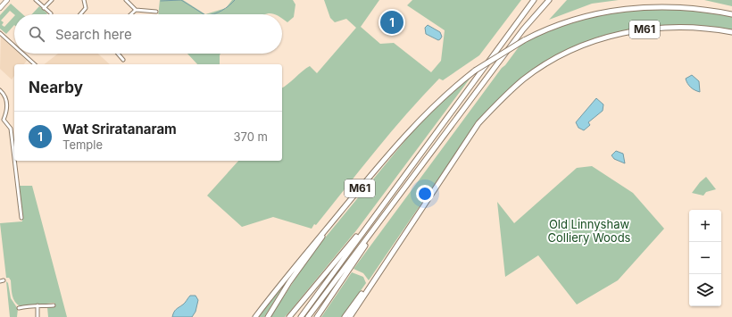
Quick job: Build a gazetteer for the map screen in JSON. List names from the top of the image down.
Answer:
{
  "streets": {
    "highway": ["M61"]
  },
  "parks": ["Old Linnyshaw Colliery Woods"],
  "page": {
    "pins": "1",
    "search": "Search here",
    "heading": "Nearby",
    "list": [
      {
        "mark": "1",
        "name": "Wat Sriratanaram",
        "note": "Temple",
        "value": "370 m"
      }
    ],
    "map_buttons": ["+", "−"]
  }
}
